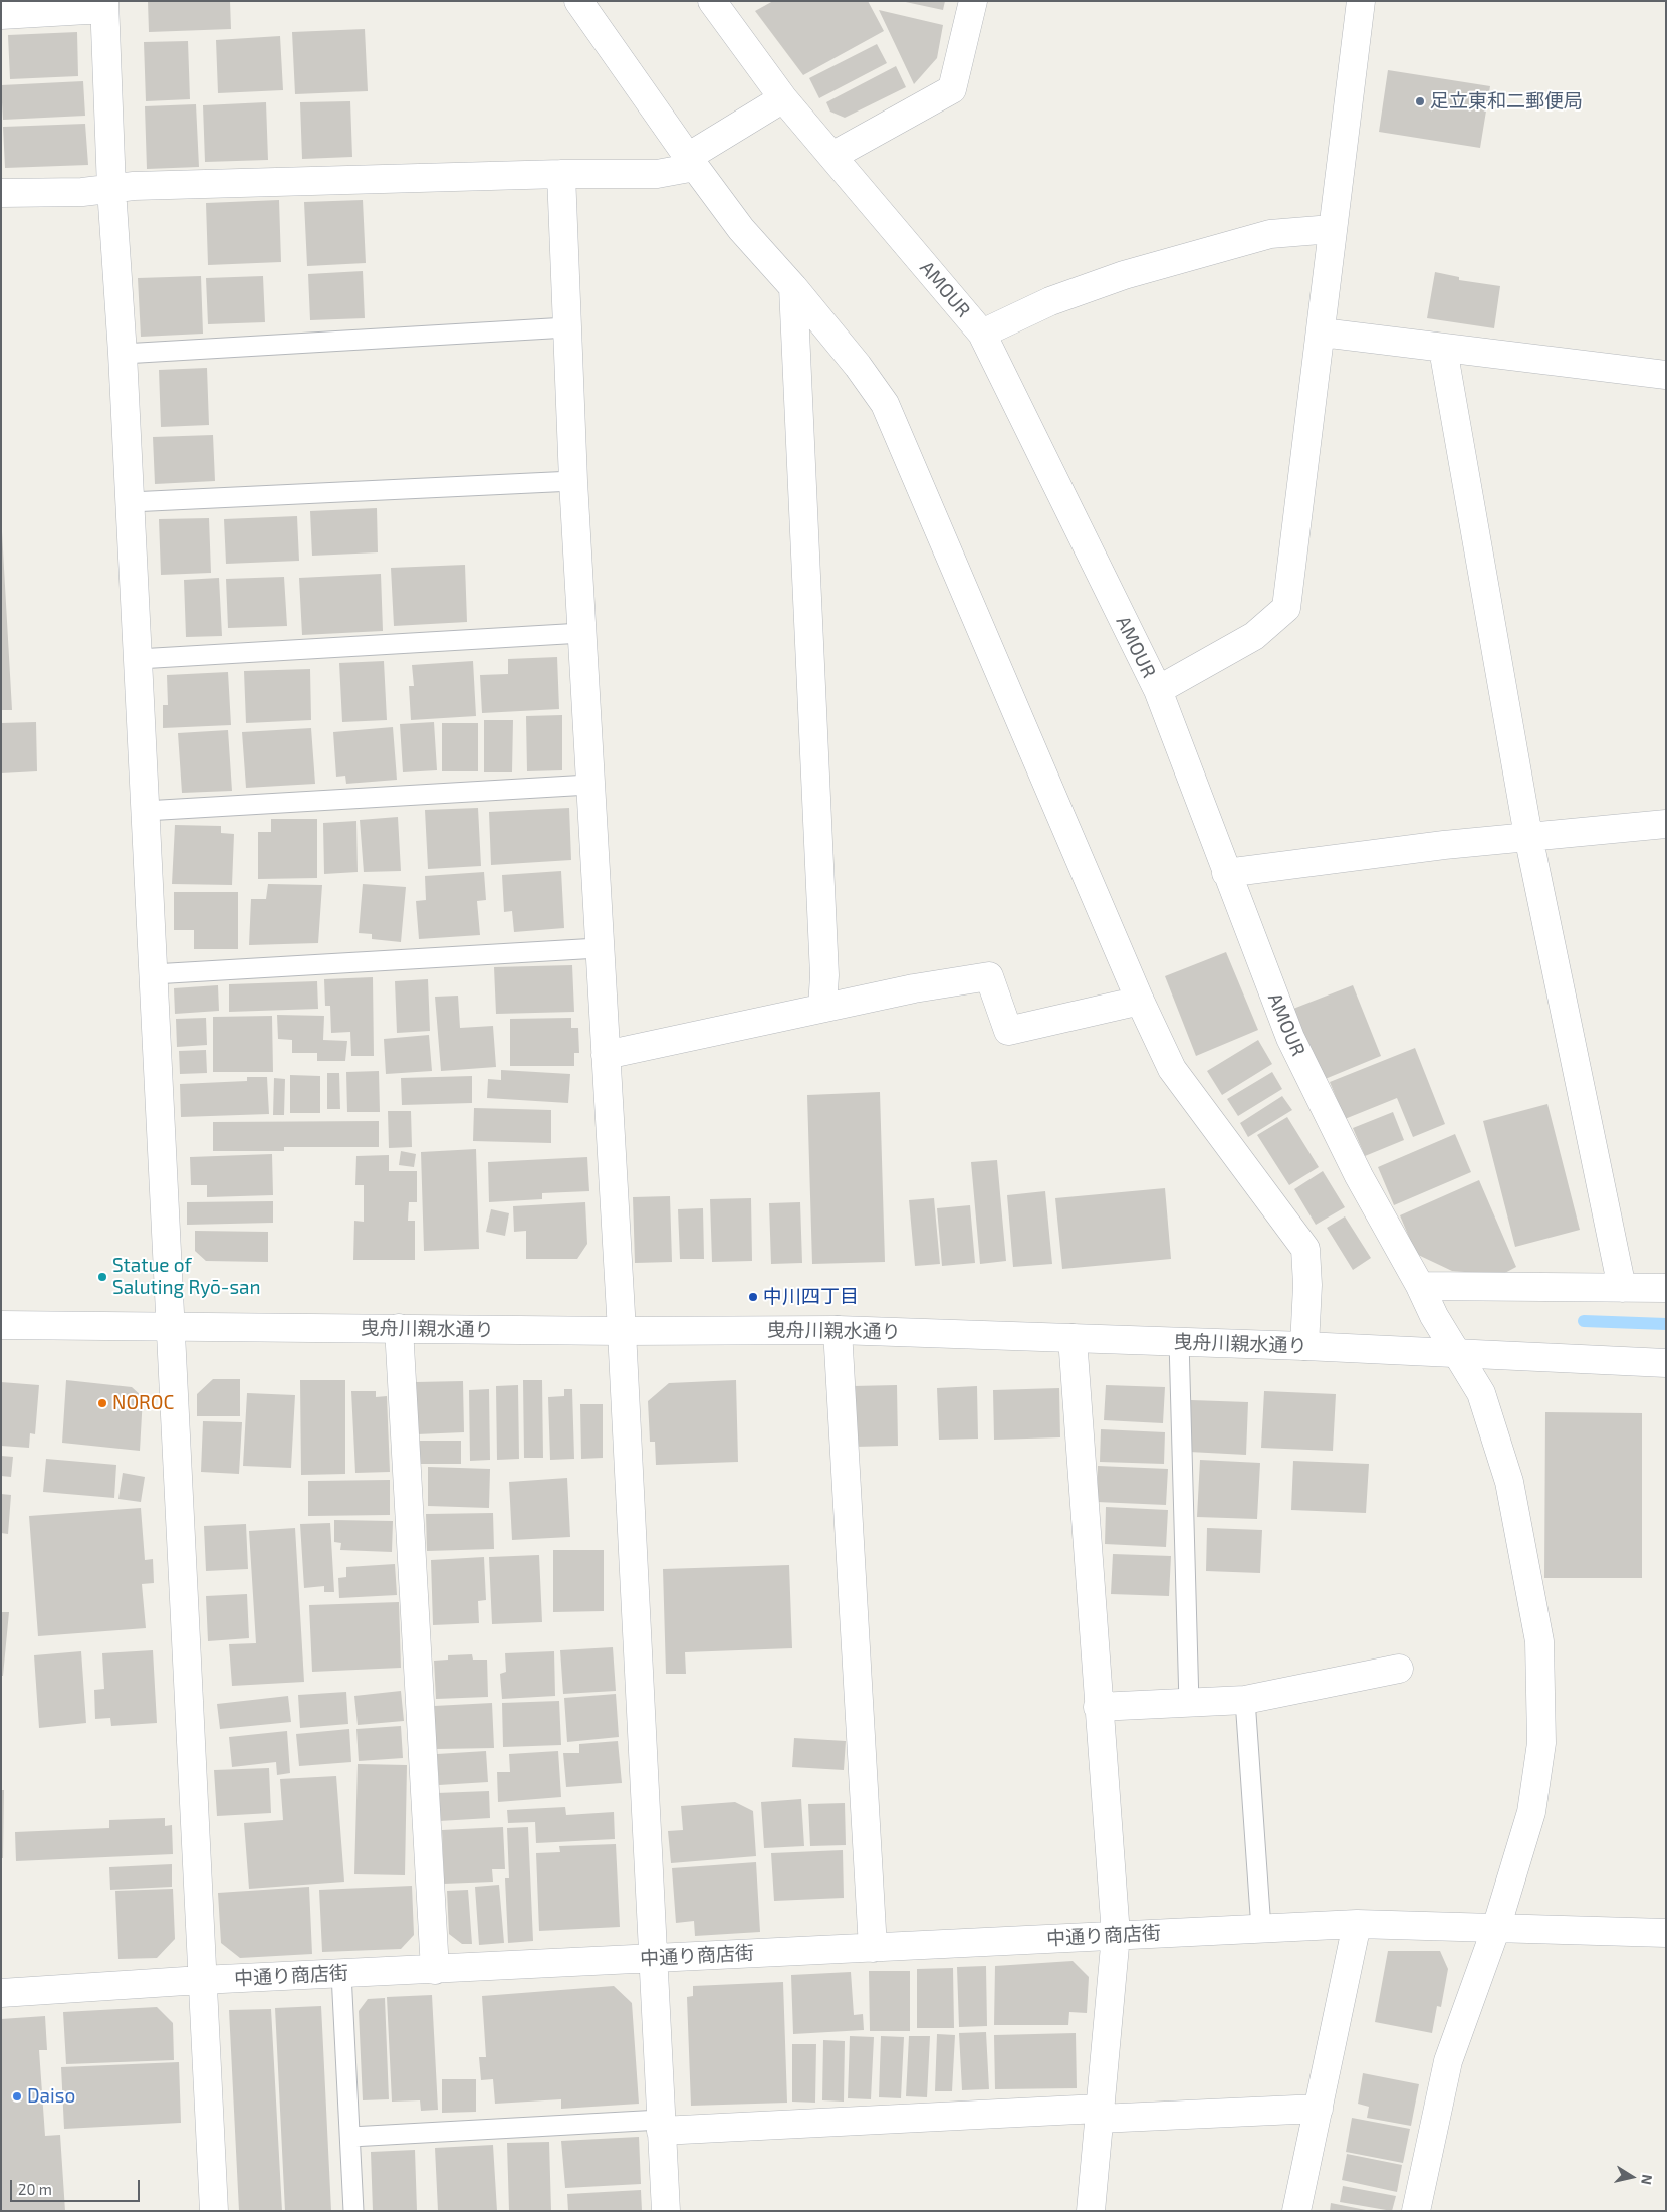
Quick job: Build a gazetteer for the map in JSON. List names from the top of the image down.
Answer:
{
  "streets": {
    "street": ["AMOUR", "曳舟川親水通り", "中通り商店街"]
  },
  "crossings": [
    ["AMOUR", "曳舟川親水通り"],
    ["AMOUR", "中通り商店街"]
  ],
  "places": [
    "足立東和二郵便局",
    "Statue of Saluting Ryō-san",
    "中川四丁目",
    "NOROC",
    "Daiso"
  ],
  "scale_bar": "20 m",
  "north": "right"
}
